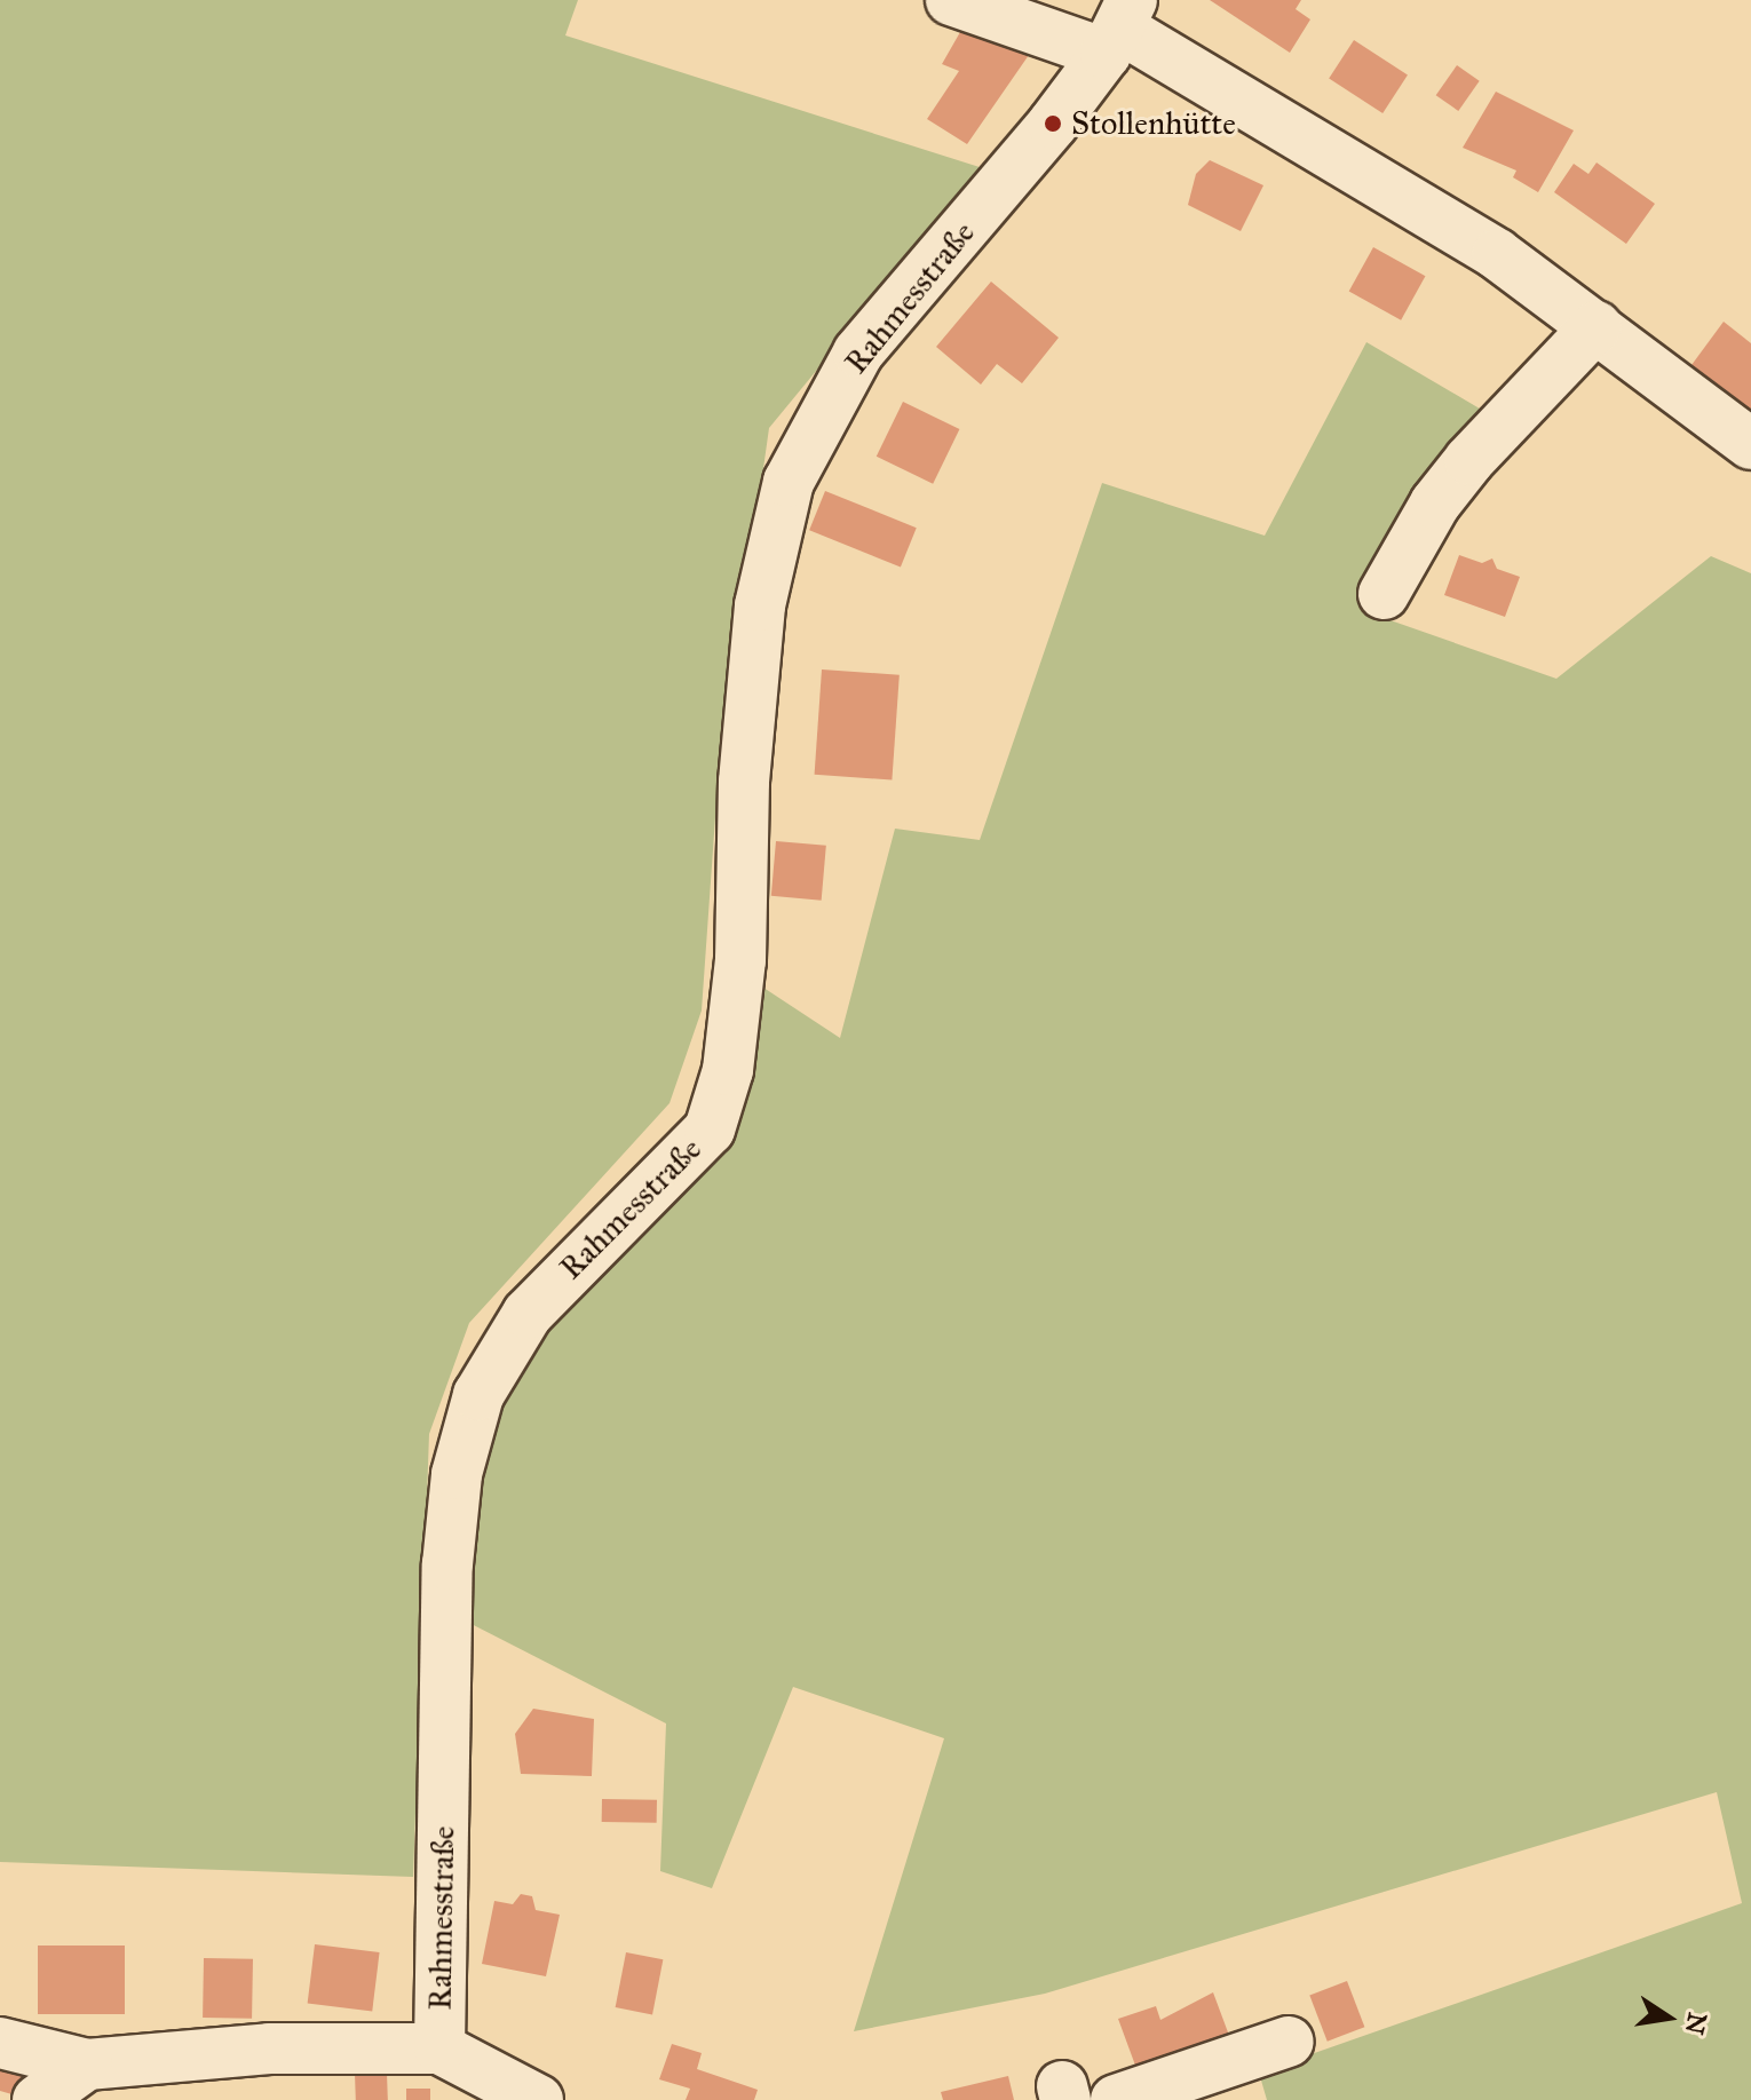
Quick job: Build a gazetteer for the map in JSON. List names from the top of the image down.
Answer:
{
  "streets": {
    "street": ["Rahmesstraße"]
  },
  "places": ["Stollenhütte"],
  "north": "right"
}
